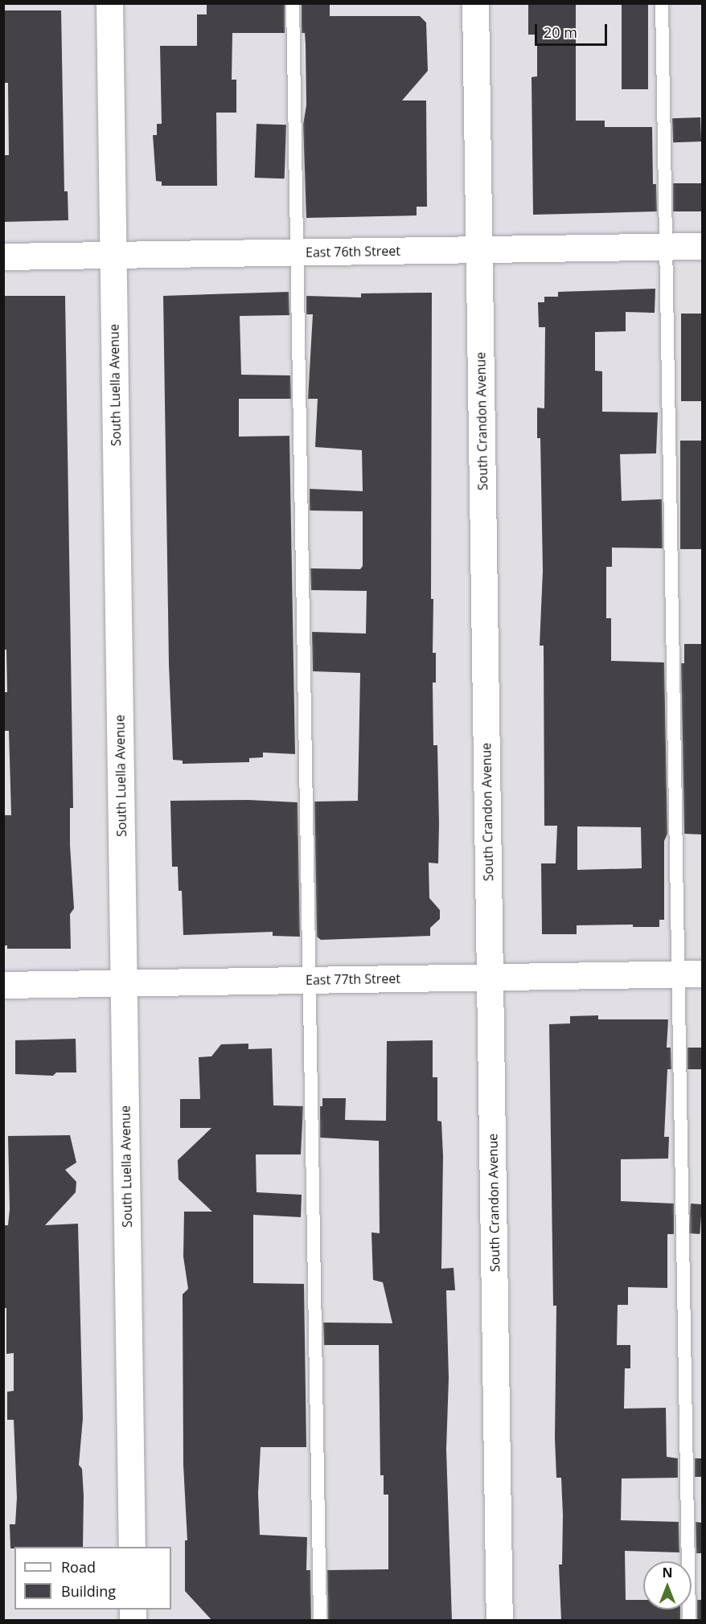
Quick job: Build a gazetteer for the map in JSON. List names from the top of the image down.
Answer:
{
  "streets": {
    "street": [
      "East 76th Street",
      "South Luella Avenue",
      "South Crandon Avenue",
      "East 77th Street"
    ]
  },
  "crossings": [
    ["East 76th Street", "South Luella Avenue"],
    ["East 76th Street", "South Crandon Avenue"],
    ["South Luella Avenue", "East 77th Street"],
    ["South Crandon Avenue", "East 77th Street"]
  ],
  "legend": ["Road", "Building"],
  "scale_bar": "20 m",
  "north": "top"
}
